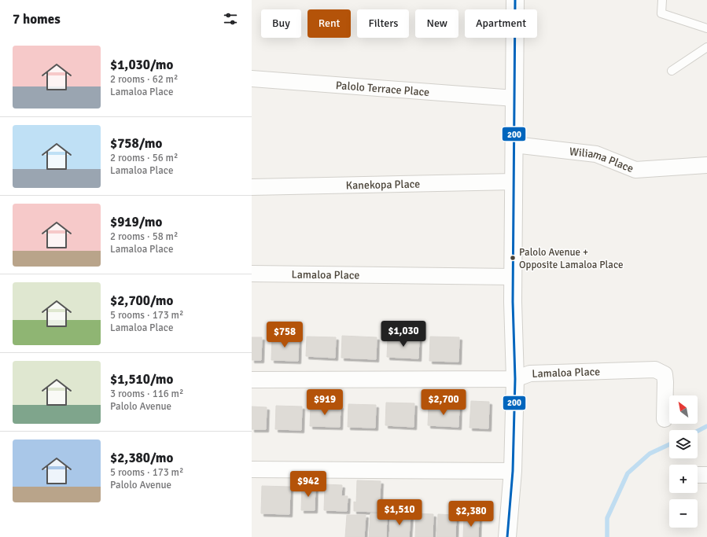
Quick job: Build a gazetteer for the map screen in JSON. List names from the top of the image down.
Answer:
{
  "streets": {
    "street": [
      "Palolo Terrace Place",
      "Wiliama Place",
      "Kanekopa Place",
      "Lamaloa Place"
    ]
  },
  "places": ["Palolo Avenue + Opposite Lamaloa Place"],
  "lines": ["transit line 200"],
  "north": "top left",
  "page": {
    "heading": "7 homes",
    "chip": [
      "Buy",
      "Rent",
      "Filters",
      "New",
      "Apartment"
    ],
    "list": [
      {
        "name": "$1,030/mo",
        "note": "2 rooms · 62 m² · Lamaloa Place"
      },
      {
        "name": "$758/mo",
        "note": "2 rooms · 56 m² · Lamaloa Place"
      },
      {
        "name": "$919/mo",
        "note": "2 rooms · 58 m² · Lamaloa Place"
      },
      {
        "name": "$2,700/mo",
        "note": "5 rooms · 173 m² · Lamaloa Place"
      },
      {
        "name": "$1,510/mo",
        "note": "3 rooms · 116 m² · Palolo Avenue"
      },
      {
        "name": "$2,380/mo",
        "note": "5 rooms · 173 m² · Palolo Avenue"
      }
    ],
    "price": [
      "$1,030",
      "$758",
      "$919",
      "$2,700",
      "$942",
      "$1,510",
      "$2,380"
    ],
    "map_buttons": ["+", "−"]
  }
}
